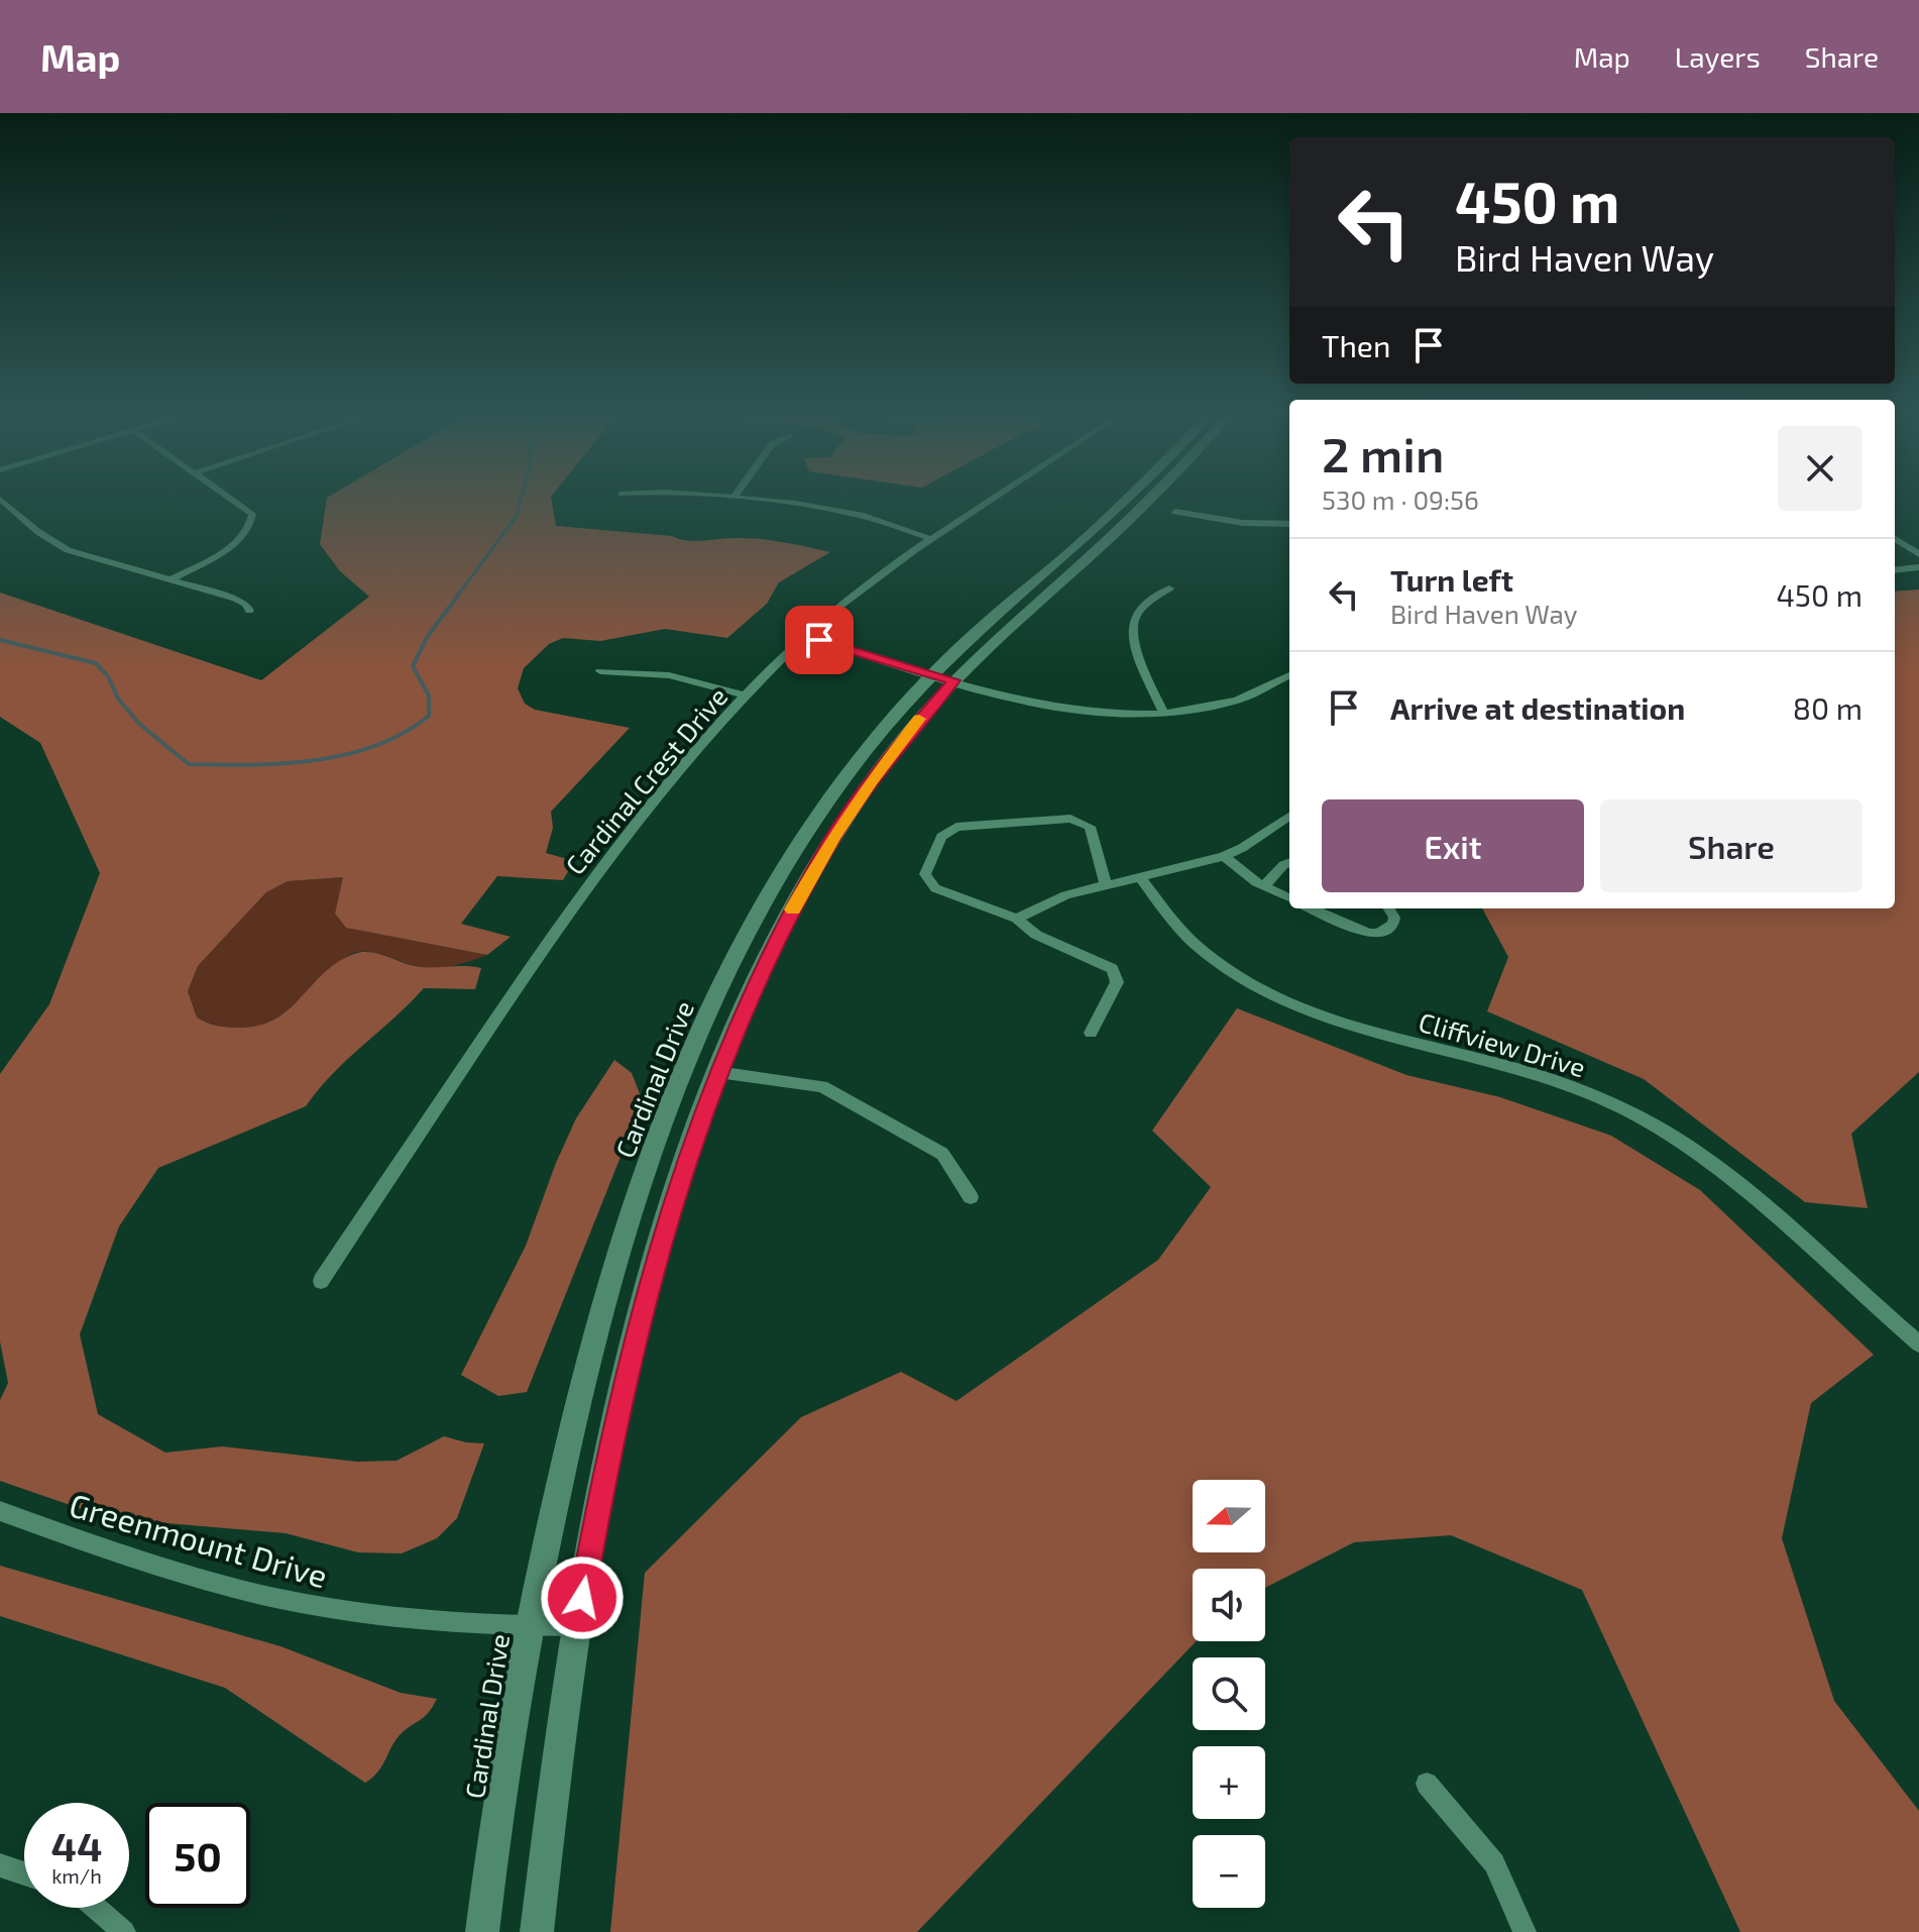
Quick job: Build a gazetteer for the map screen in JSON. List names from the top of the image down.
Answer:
{
  "streets": {
    "main road": ["Cardinal Drive"],
    "street": ["Cardinal Crest Drive", "Cliffview Drive", "Greenmount Drive"]
  },
  "crossings": [
    ["Cardinal Drive", "Greenmount Drive"]
  ],
  "north": "left",
  "page": {
    "header": "Map",
    "nav": ["Map", "Layers", "Share"],
    "turn": ["450 m", "Bird Haven Way"],
    "then": "Then",
    "heading": ["2 min", "530 m · 09:56"],
    "list": [
      {
        "name": "Turn left",
        "note": "Bird Haven Way",
        "value": "450 m"
      },
      {
        "name": "Arrive at destination",
        "value": "80 m"
      }
    ],
    "buttons": ["Exit", "Share"],
    "map_buttons": ["+", "−"],
    "speed": "44 km/h",
    "limit": "50"
  }
}
